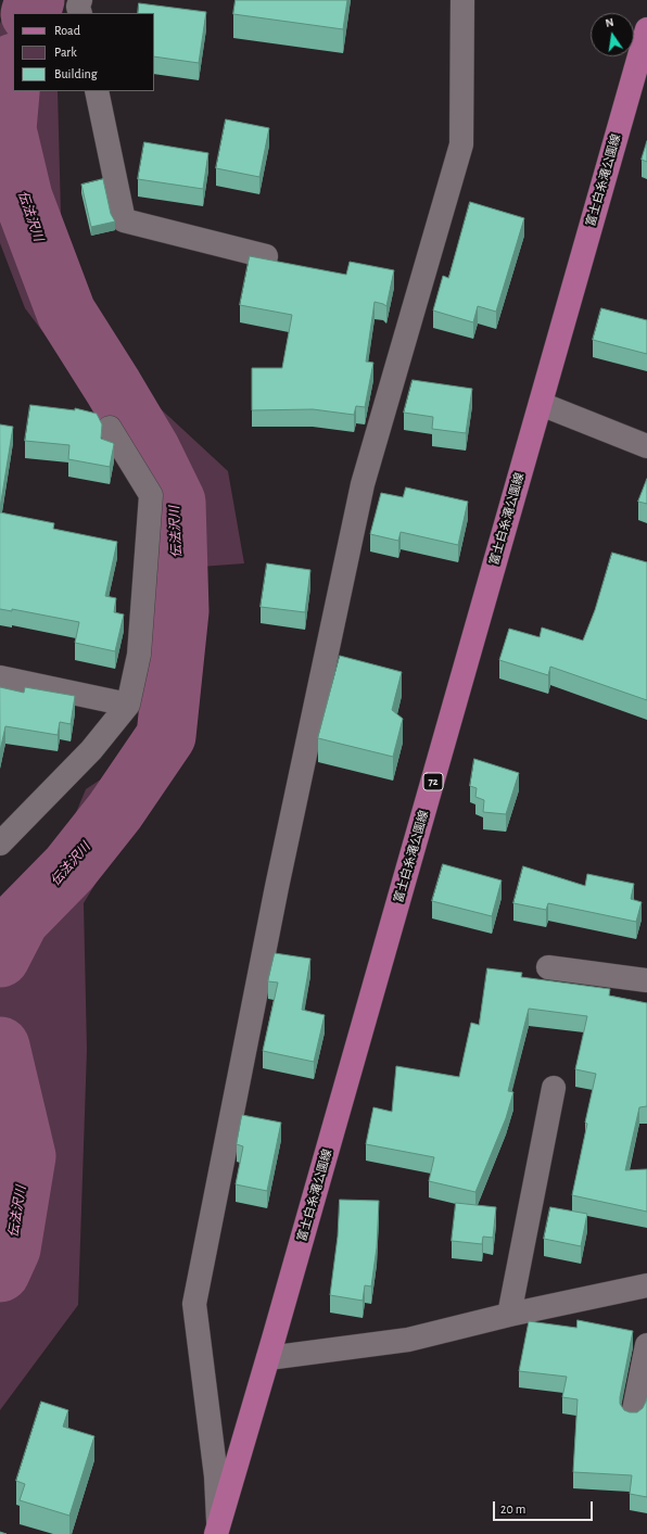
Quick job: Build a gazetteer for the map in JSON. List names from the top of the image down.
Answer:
{
  "streets": {
    "main road": ["富士白糸滝公園線", "72"]
  },
  "water": ["伝法沢川"],
  "legend": ["Road", "Park", "Building"],
  "scale_bar": "20 m",
  "north": "top"
}
